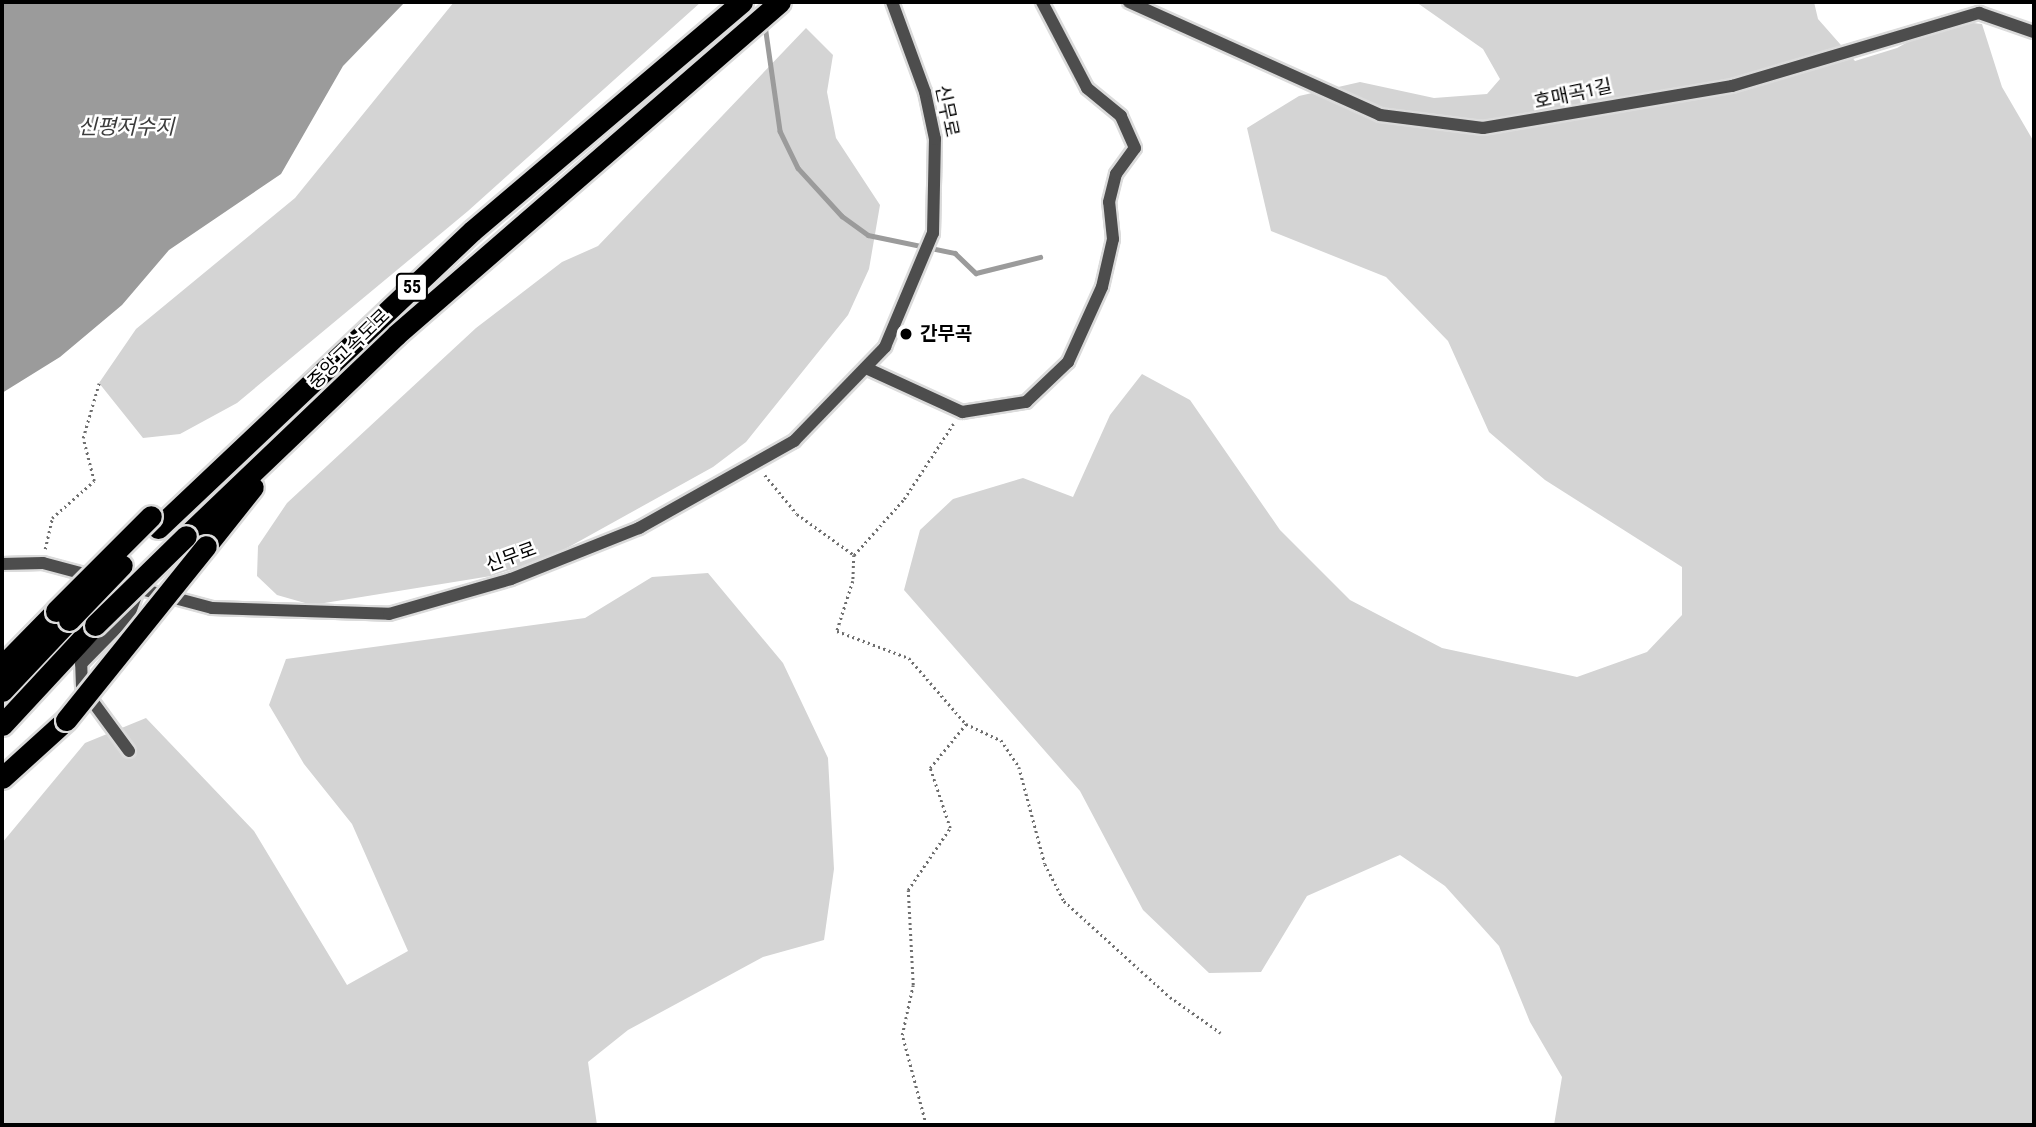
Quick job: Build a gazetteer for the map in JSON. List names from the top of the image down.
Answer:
{
  "streets": {
    "highway": ["55", "중앙고속도로"],
    "street": ["호매곡1길", "신무로"]
  },
  "water": ["신평저수지"],
  "places": ["간무곡"]
}
